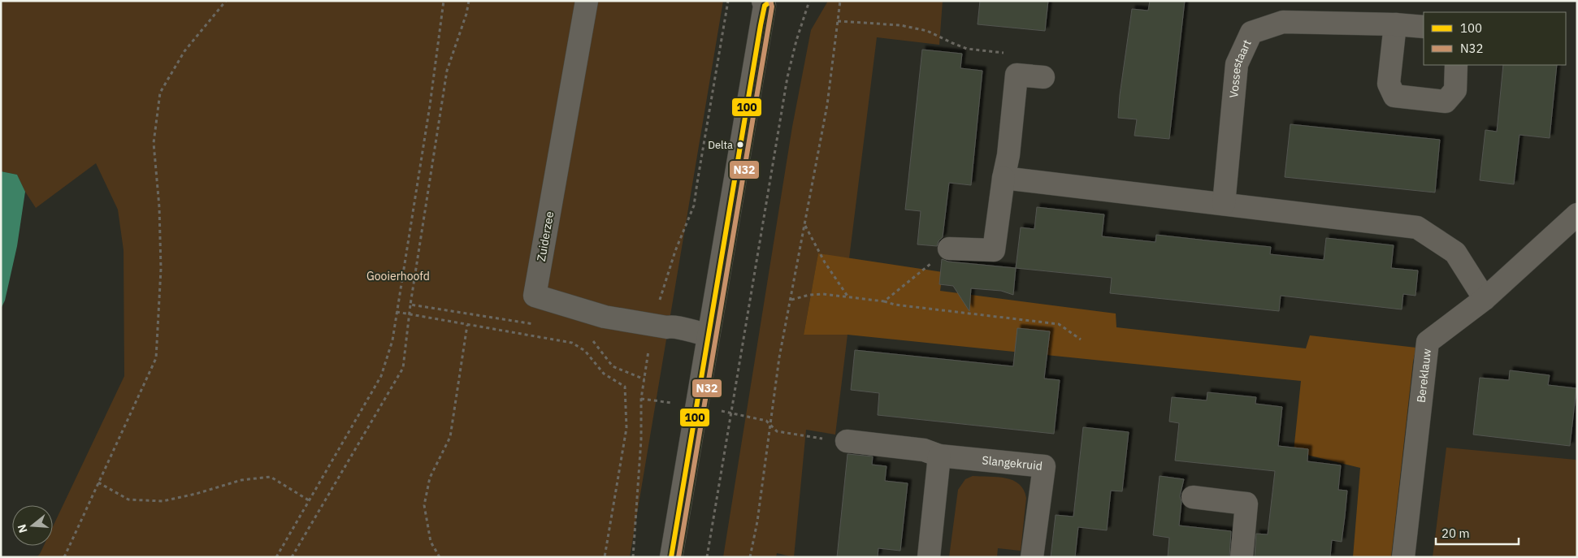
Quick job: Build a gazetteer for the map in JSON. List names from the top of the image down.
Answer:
{
  "streets": {
    "street": [
      "Vossestaart",
      "Zuiderzee",
      "Bereklauw",
      "Slangekruid"
    ]
  },
  "parks": ["Gooierhoofd"],
  "places": ["Delta"],
  "lines": ["transit line 100", "transit line N32"],
  "legend": ["100", "N32"],
  "scale_bar": "20 m",
  "north": "left"
}
